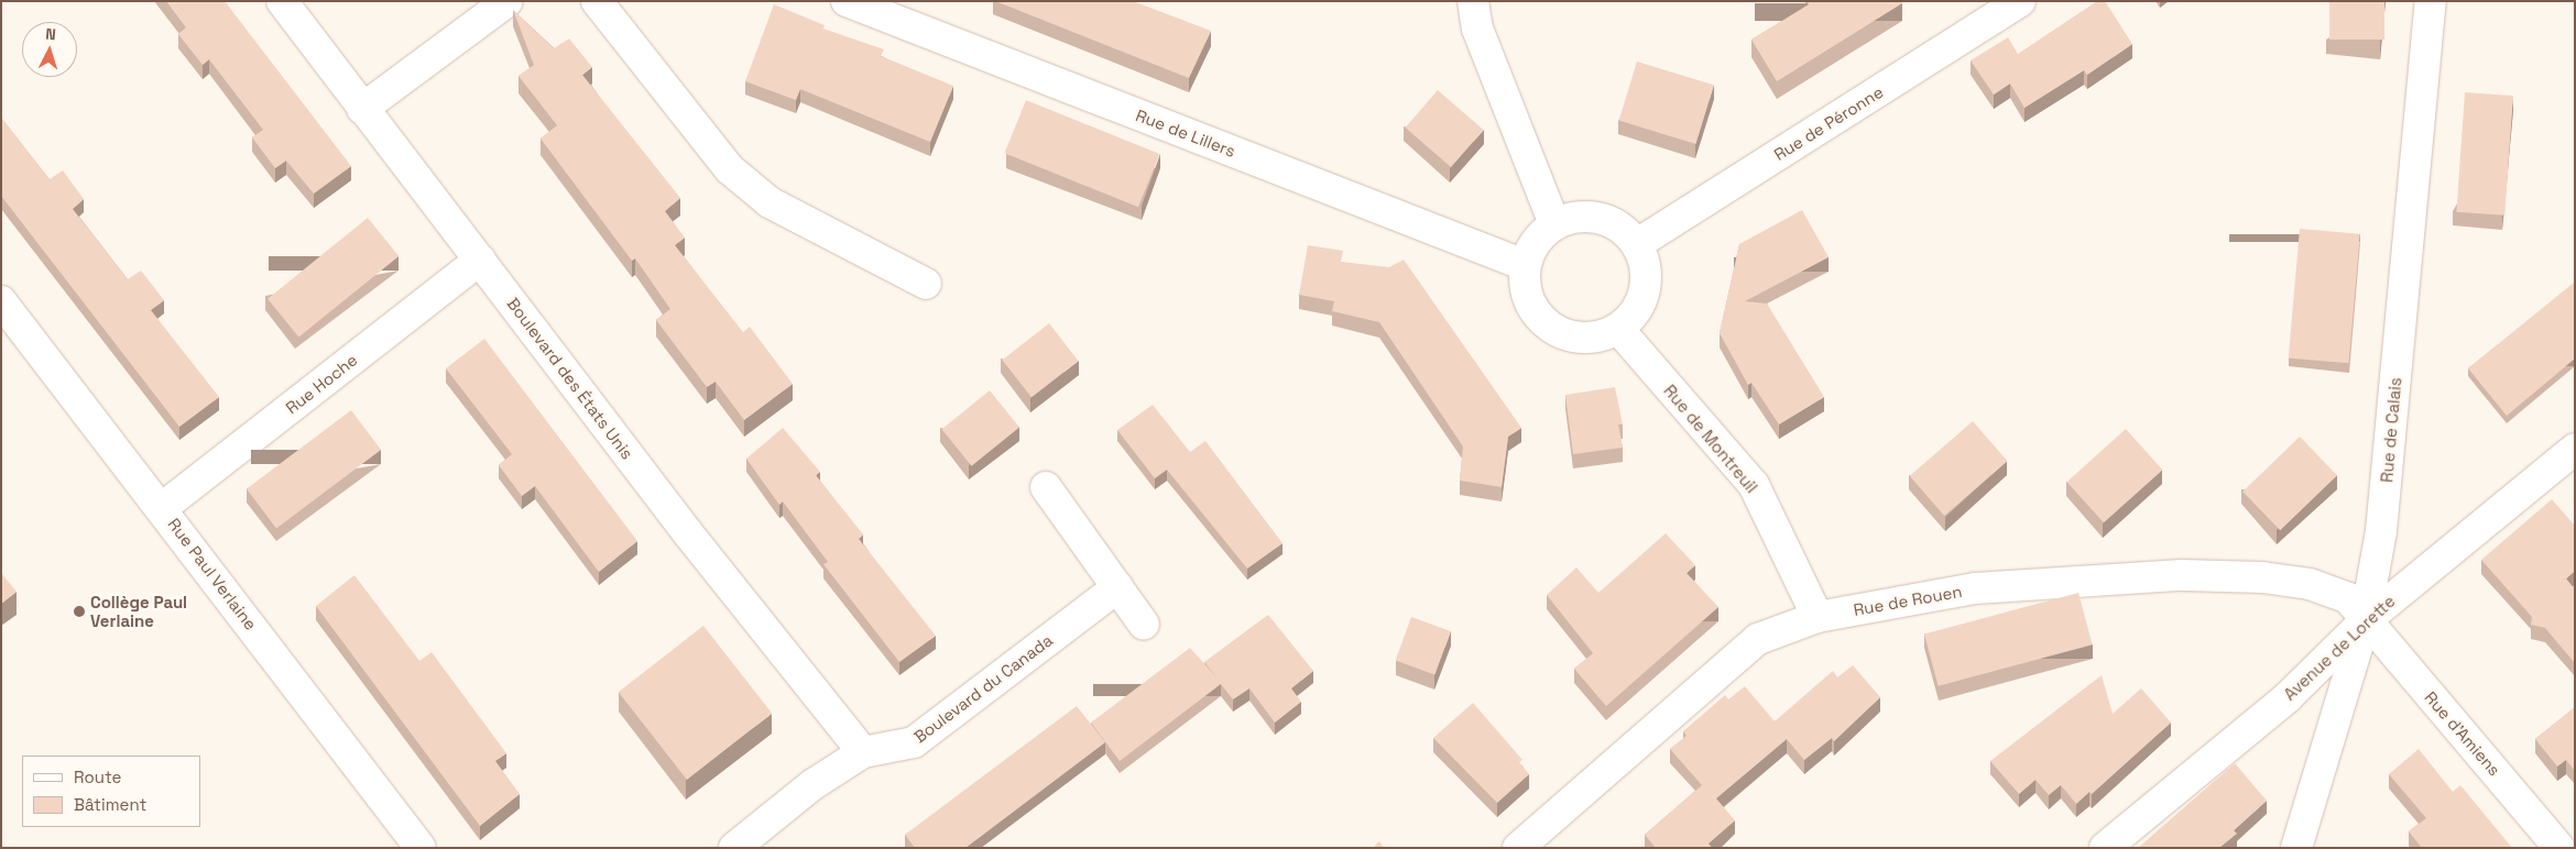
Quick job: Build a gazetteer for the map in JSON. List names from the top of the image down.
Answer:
{
  "streets": {
    "street": [
      "Rue de Péronne",
      "Rue de Lillers",
      "Boulevard des États Unis",
      "Rue Hoche",
      "Rue de Calais",
      "Rue de Montreuil",
      "Rue Paul Verlaine",
      "Rue de Rouen",
      "Avenue de Lorette",
      "Boulevard du Canada",
      "Rue d'Amiens"
    ]
  },
  "crossings": [
    ["Rue de Péronne", "Rue de Lillers"],
    ["Rue de Péronne", "Rue de Montreuil"],
    ["Rue de Lillers", "Rue de Montreuil"],
    ["Boulevard des États Unis", "Rue Hoche"],
    ["Boulevard des États Unis", "Boulevard du Canada"],
    ["Rue Hoche", "Rue Paul Verlaine"],
    ["Rue de Calais", "Rue de Rouen"],
    ["Rue de Calais", "Avenue de Lorette"],
    ["Rue de Calais", "Rue d'Amiens"],
    ["Rue de Montreuil", "Rue de Rouen"],
    ["Rue de Rouen", "Avenue de Lorette"],
    ["Rue de Rouen", "Rue d'Amiens"],
    ["Avenue de Lorette", "Rue d'Amiens"]
  ],
  "places": ["Collège Paul Verlaine"],
  "legend": ["Route", "Bâtiment"],
  "north": "top"
}
